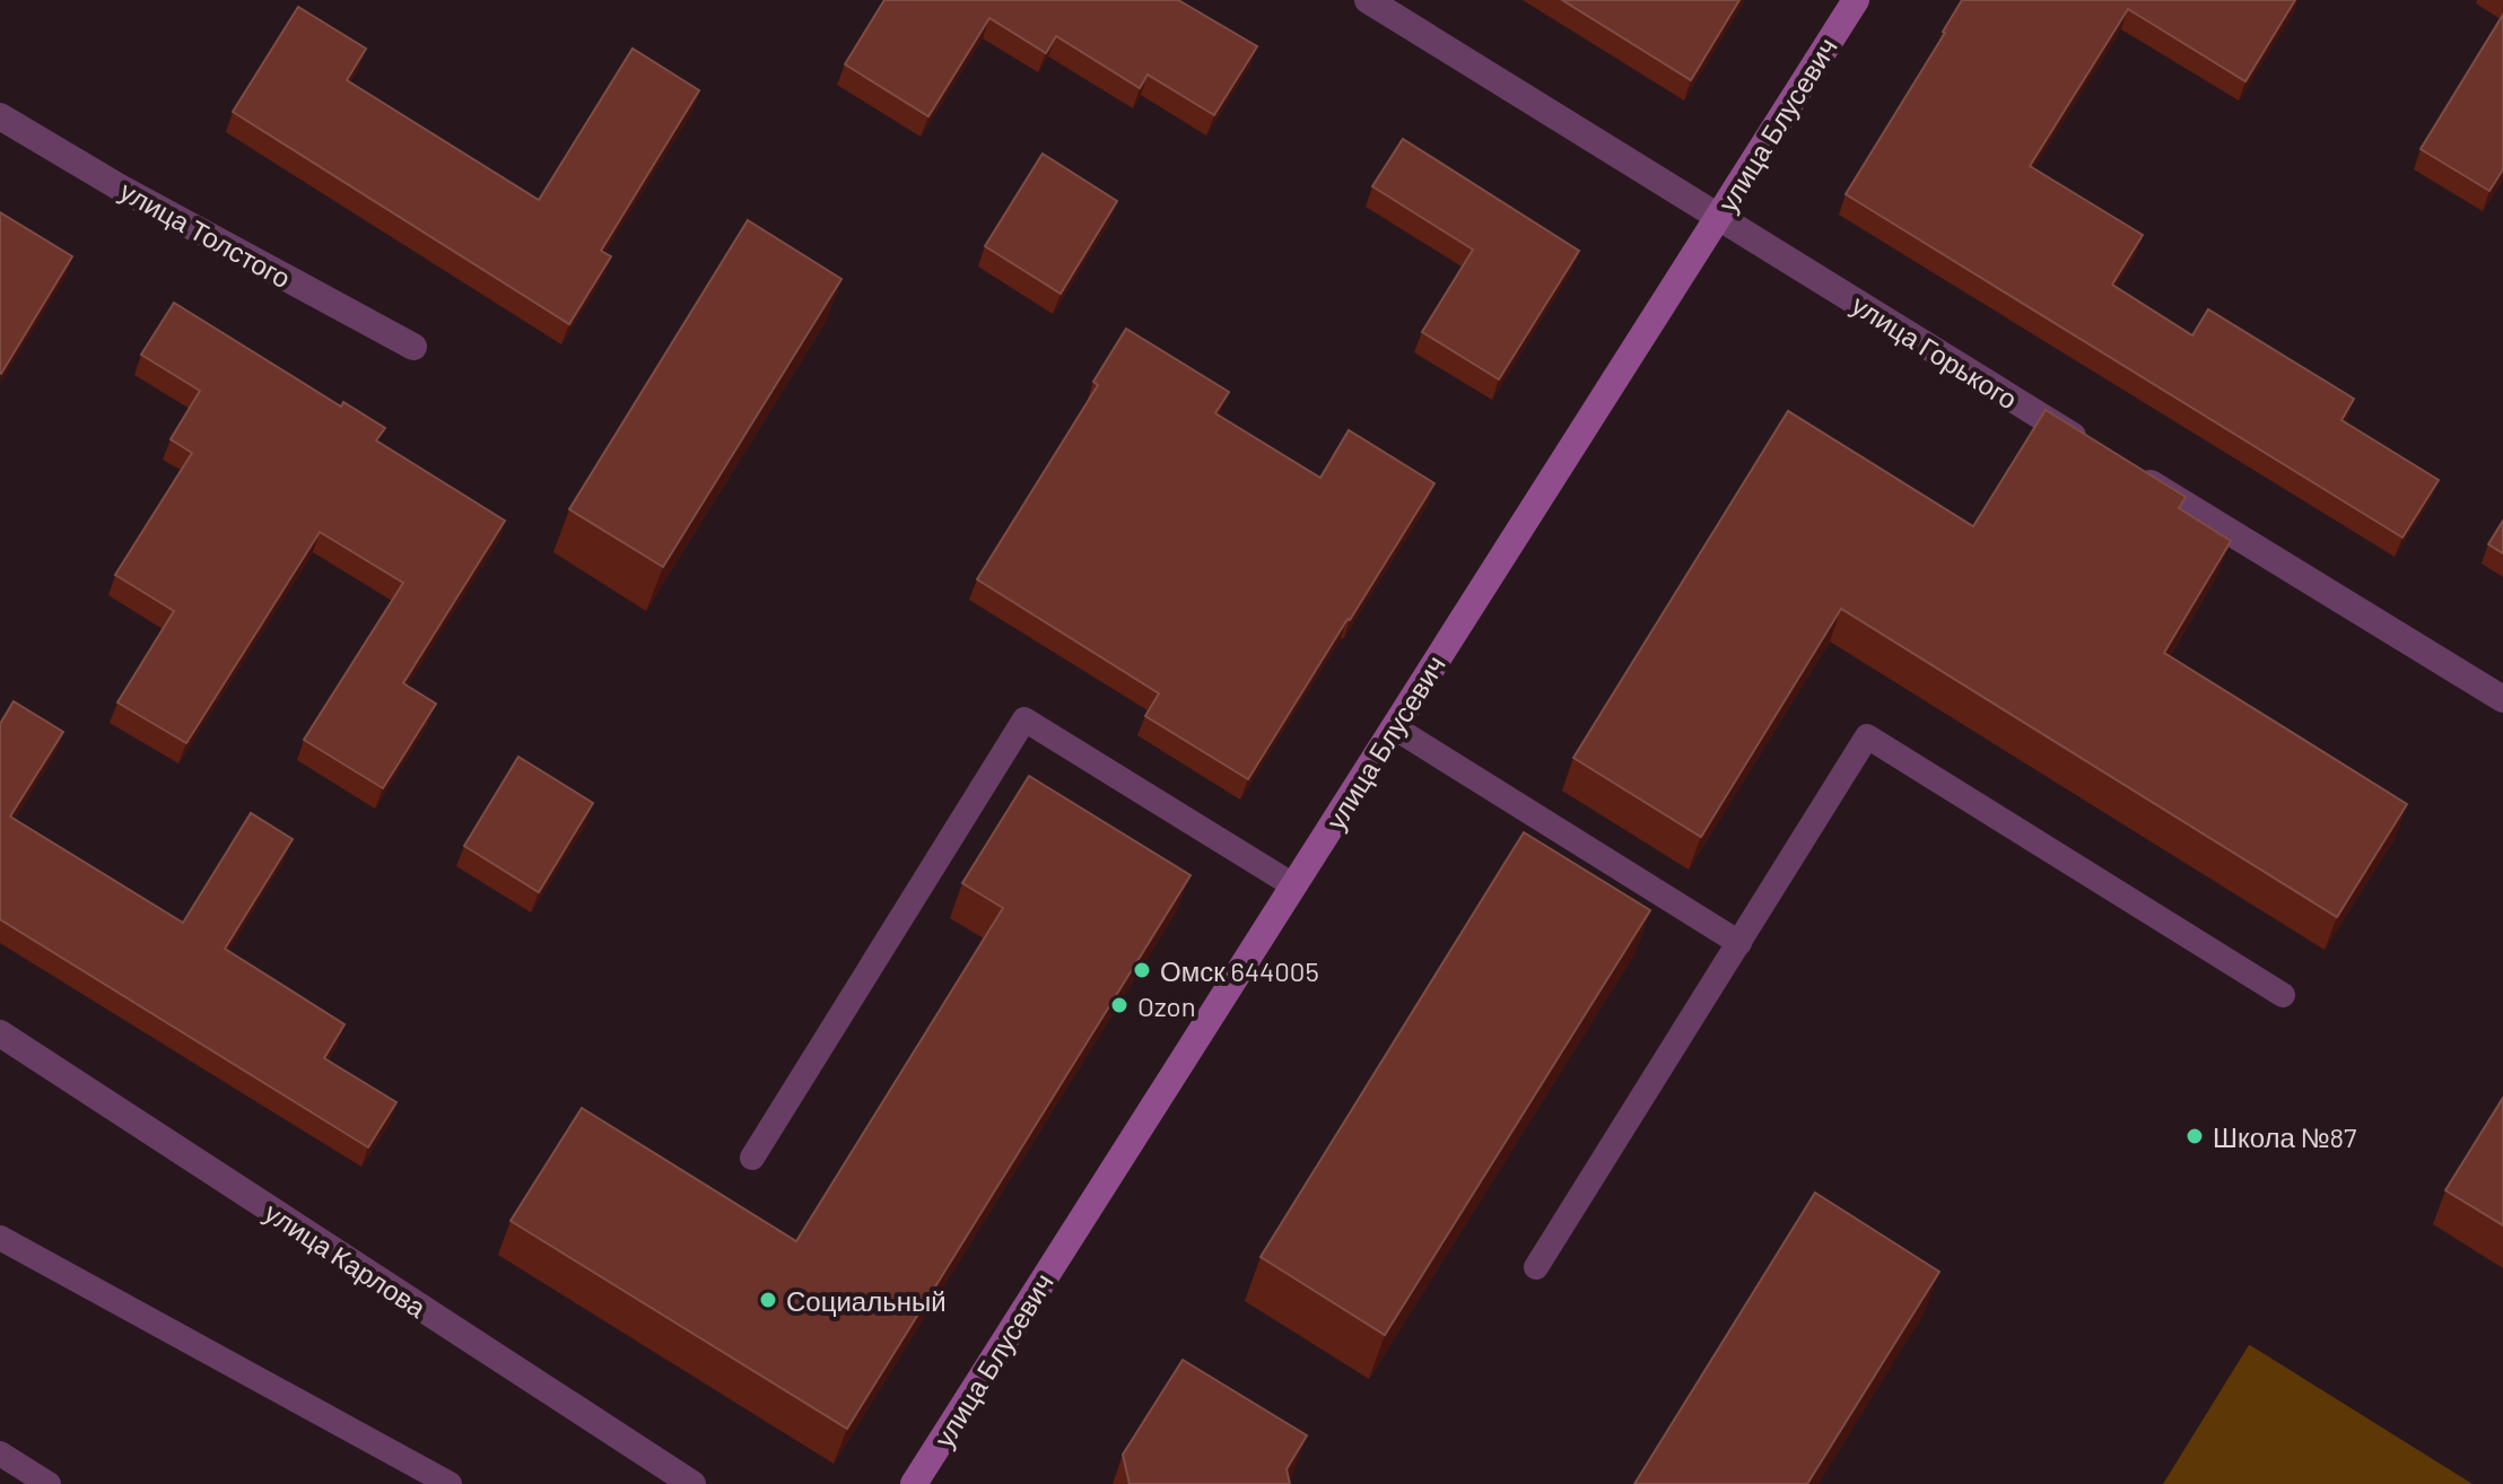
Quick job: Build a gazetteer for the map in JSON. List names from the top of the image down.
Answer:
{
  "streets": {
    "main road": ["улица Блусевич"],
    "street": ["улица Толстого", "улица Горького", "улица Карлова"]
  },
  "crossings": [
    ["улица Блусевич", "улица Горького"]
  ],
  "places": [
    "Омск 644005",
    "Ozon",
    "Школа №87",
    "Социальный"
  ]
}
